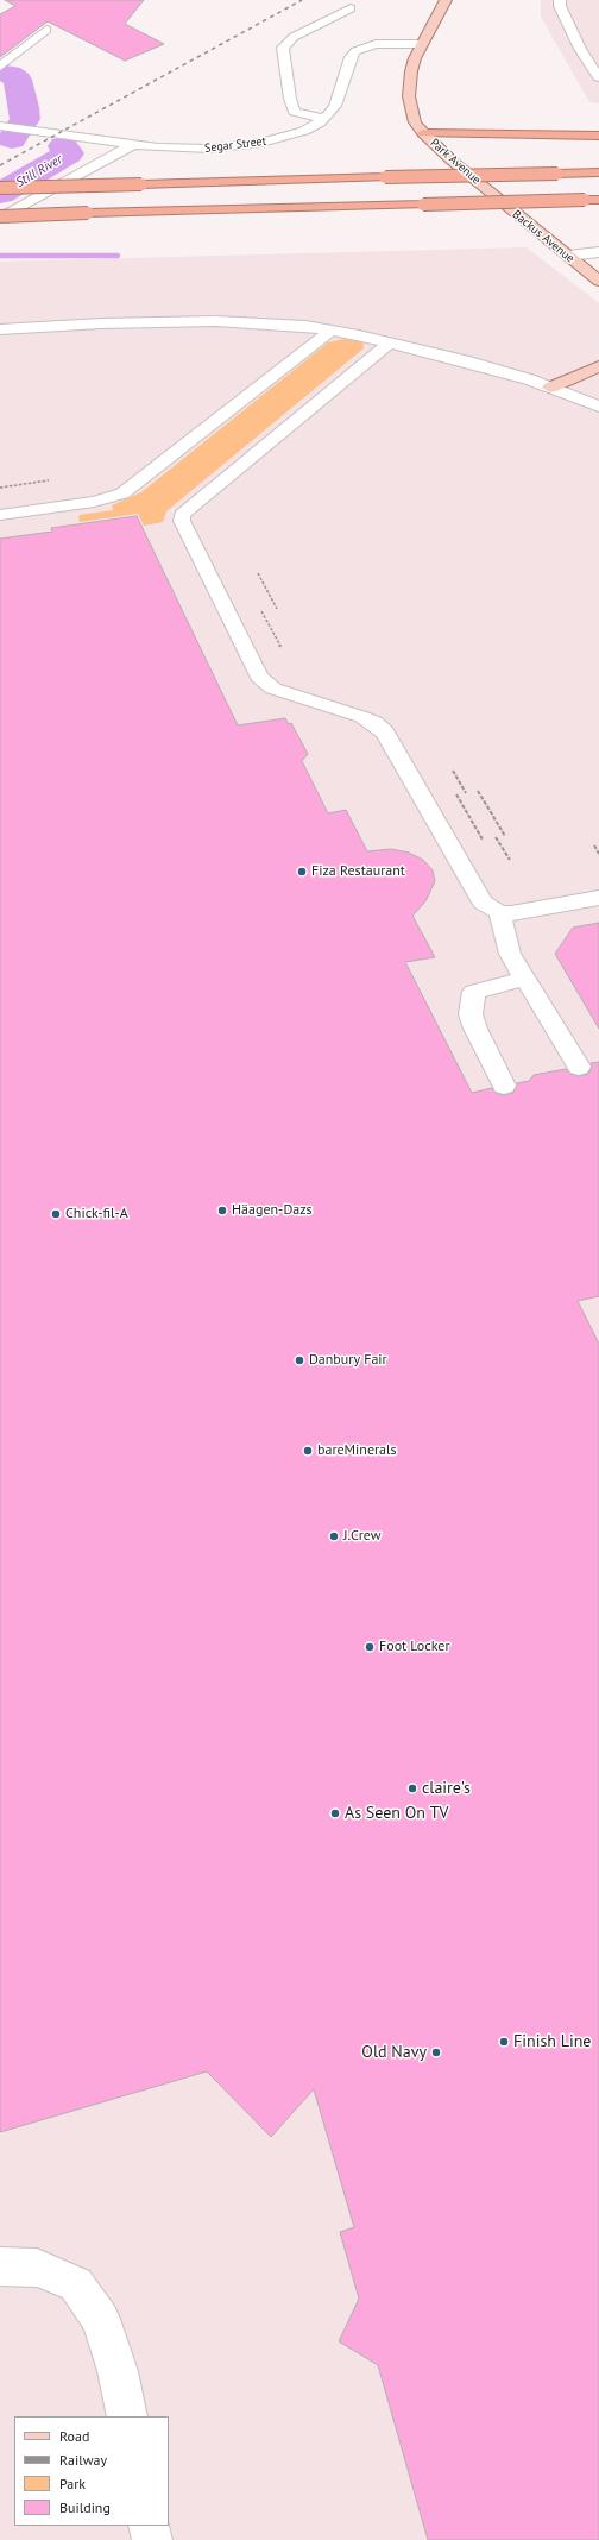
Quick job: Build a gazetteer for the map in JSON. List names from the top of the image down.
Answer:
{
  "streets": {
    "main road": ["Park Avenue", "Backus Avenue"],
    "street": ["Segar Street"]
  },
  "crossings": [
    ["Segar Street", "Park Avenue"],
    ["Park Avenue", "Backus Avenue"]
  ],
  "water": ["Still River"],
  "places": [
    "Fiza Restaurant",
    "Häagen-Dazs",
    "Chick-fil-A",
    "Danbury Fair",
    "bareMinerals",
    "J.Crew",
    "Foot Locker",
    "claire's",
    "As Seen On TV",
    "Finish Line",
    "Old Navy"
  ],
  "legend": [
    "Road",
    "Railway",
    "Park",
    "Building"
  ]
}
